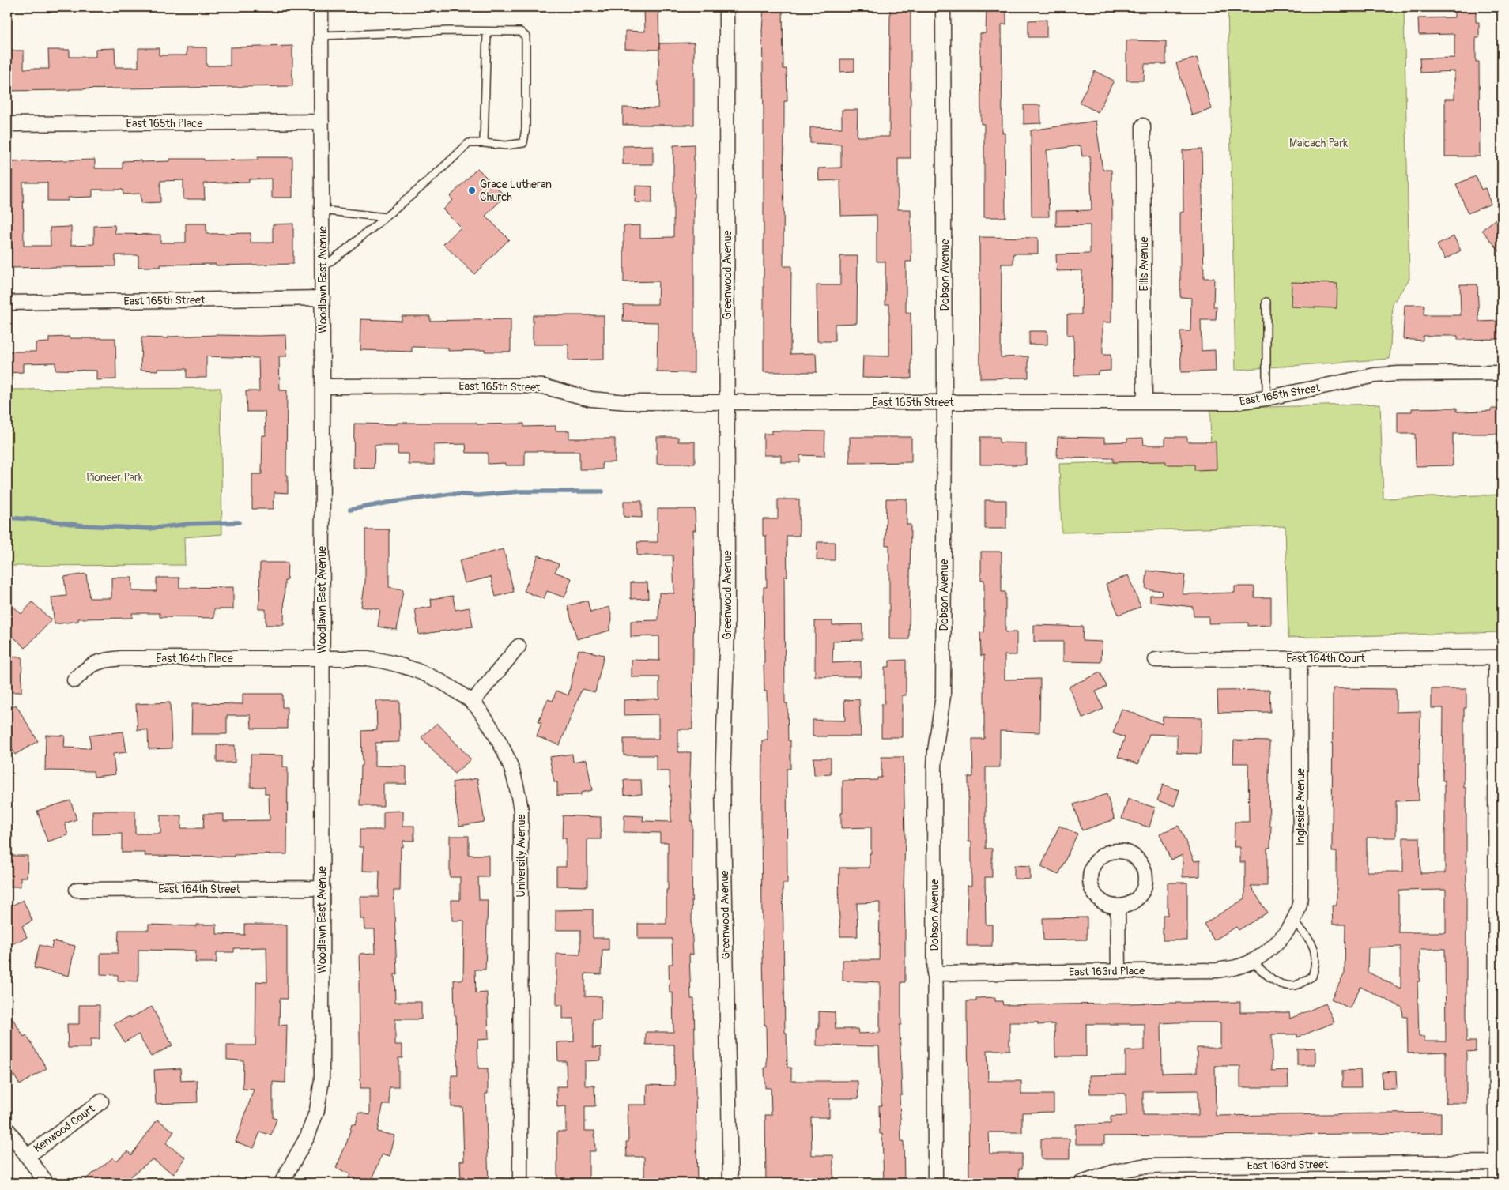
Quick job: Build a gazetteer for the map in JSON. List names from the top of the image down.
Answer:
{
  "streets": {
    "street": [
      "East 165th Place",
      "Ellis Avenue",
      "Greenwood Avenue",
      "Dobson Avenue",
      "Woodlawn East Avenue",
      "East 165th Street",
      "East 164th Place",
      "East 164th Court",
      "Ingleside Avenue",
      "University Avenue",
      "East 164th Street",
      "East 163rd Place",
      "Kenwood Court",
      "East 163rd Street"
    ]
  },
  "crossings": [
    ["East 165th Place", "Woodlawn East Avenue"],
    ["Ellis Avenue", "East 165th Street"],
    ["Greenwood Avenue", "East 165th Street"],
    ["Dobson Avenue", "East 165th Street"],
    ["Dobson Avenue", "East 163rd Place"],
    ["Woodlawn East Avenue", "East 165th Street"],
    ["Woodlawn East Avenue", "East 164th Place"],
    ["Woodlawn East Avenue", "University Avenue"],
    ["Woodlawn East Avenue", "East 164th Street"],
    ["East 164th Place", "University Avenue"],
    ["East 164th Court", "Ingleside Avenue"],
    ["Ingleside Avenue", "East 163rd Place"]
  ],
  "parks": ["Maicach Park", "Pioneer Park"],
  "places": ["Grace Lutheran Church"]
}
